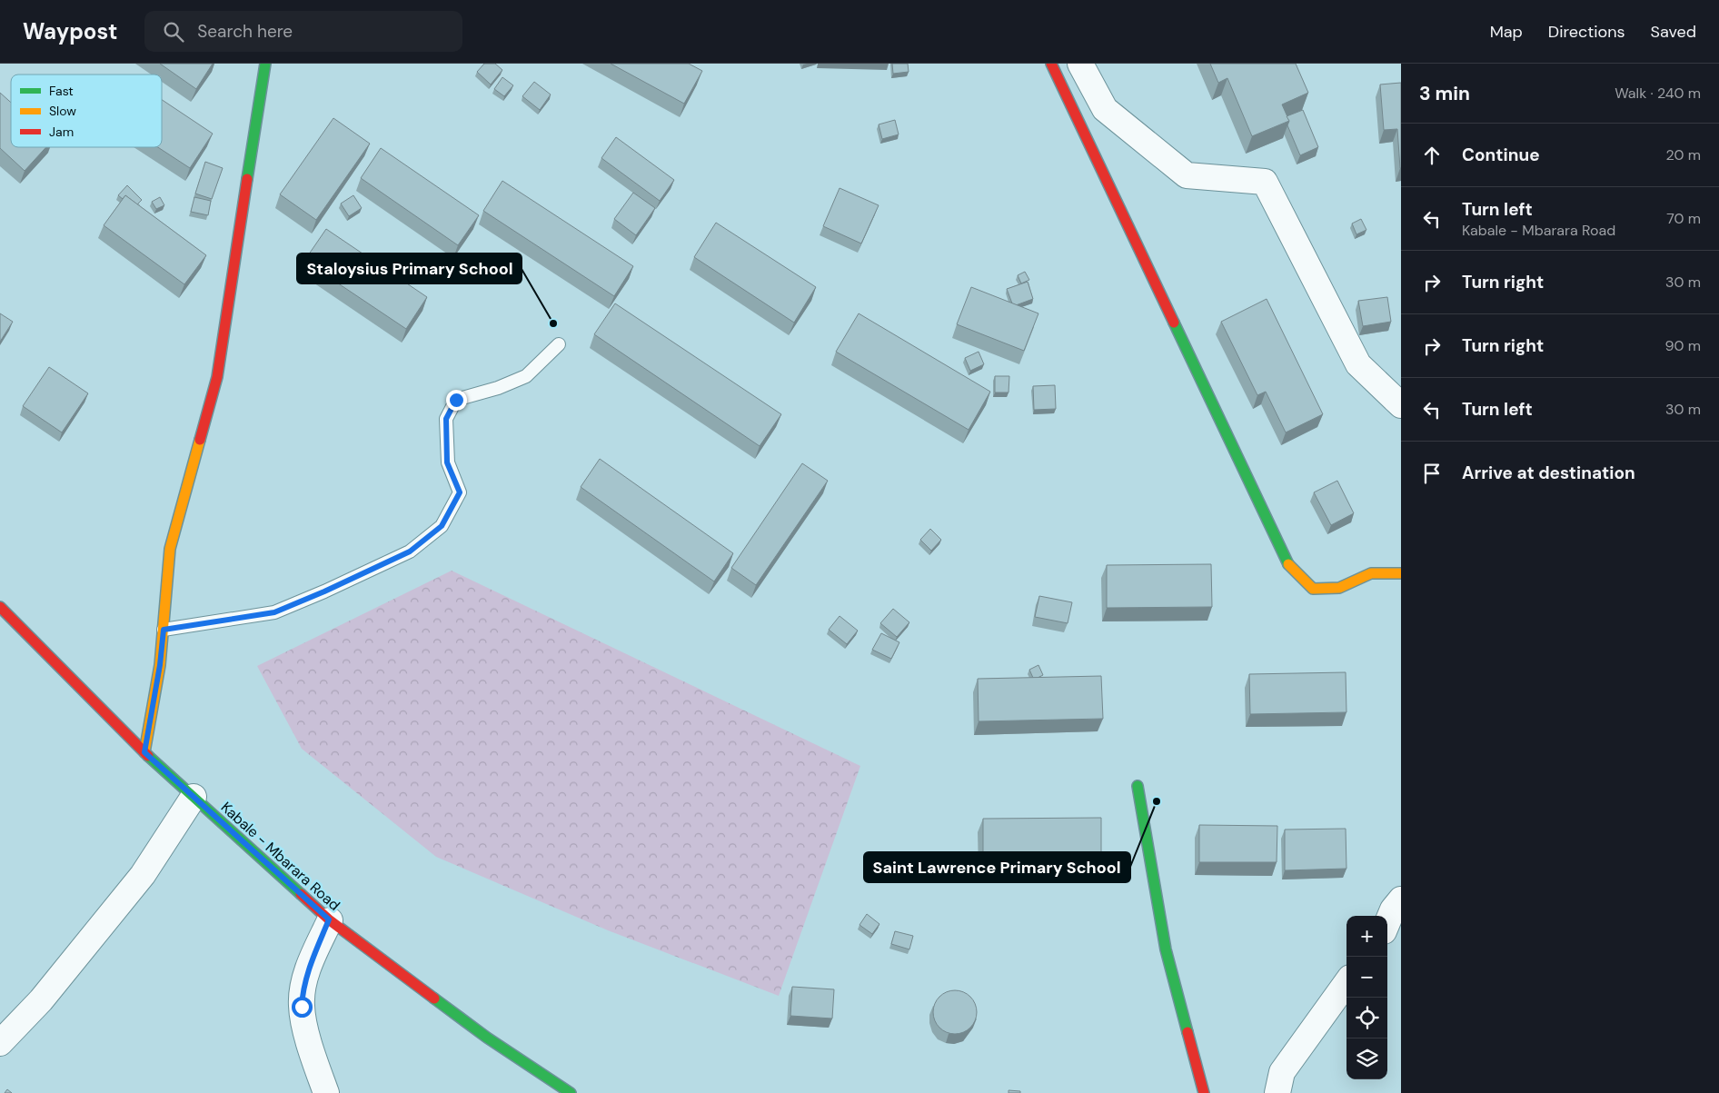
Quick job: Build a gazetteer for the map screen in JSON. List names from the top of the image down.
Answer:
{
  "streets": {
    "street": ["Kabale - Mbarara Road"]
  },
  "places": ["Staloysius Primary School", "Saint Lawrence Primary School"],
  "legend": ["Fast", "Slow", "Jam"],
  "page": {
    "header": "Waypost",
    "search": "Search here",
    "nav": ["Map", "Directions", "Saved"],
    "heading": ["3 min", "Walk · 240 m"],
    "list": [
      ["Continue", "20 m"],
      ["Turn left", "Kabale - Mbarara Road", "70 m"],
      ["Turn right", "30 m"],
      ["Turn right", "90 m"],
      ["Turn left", "30 m"],
      "Arrive at destination"
    ],
    "map_buttons": ["+", "−"]
  }
}
